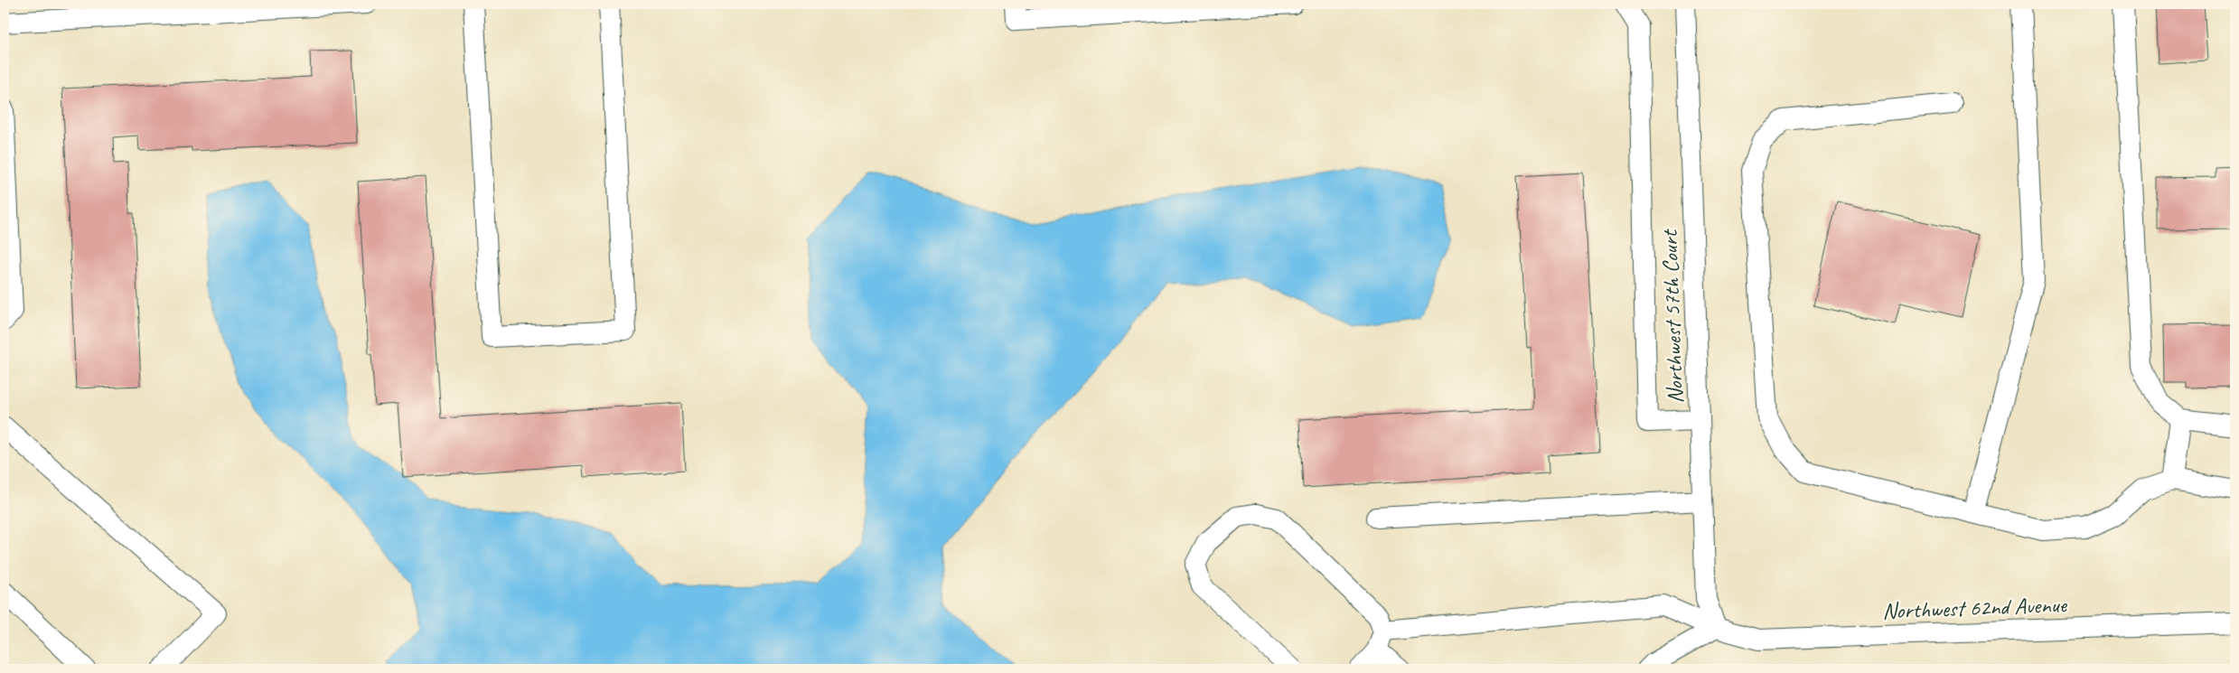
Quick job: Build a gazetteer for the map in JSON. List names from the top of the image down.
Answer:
{
  "streets": {
    "lane": ["Northwest 57th Court", "Northwest 62nd Avenue"]
  },
  "crossings": [
    ["Northwest 57th Court", "Northwest 62nd Avenue"]
  ]
}
